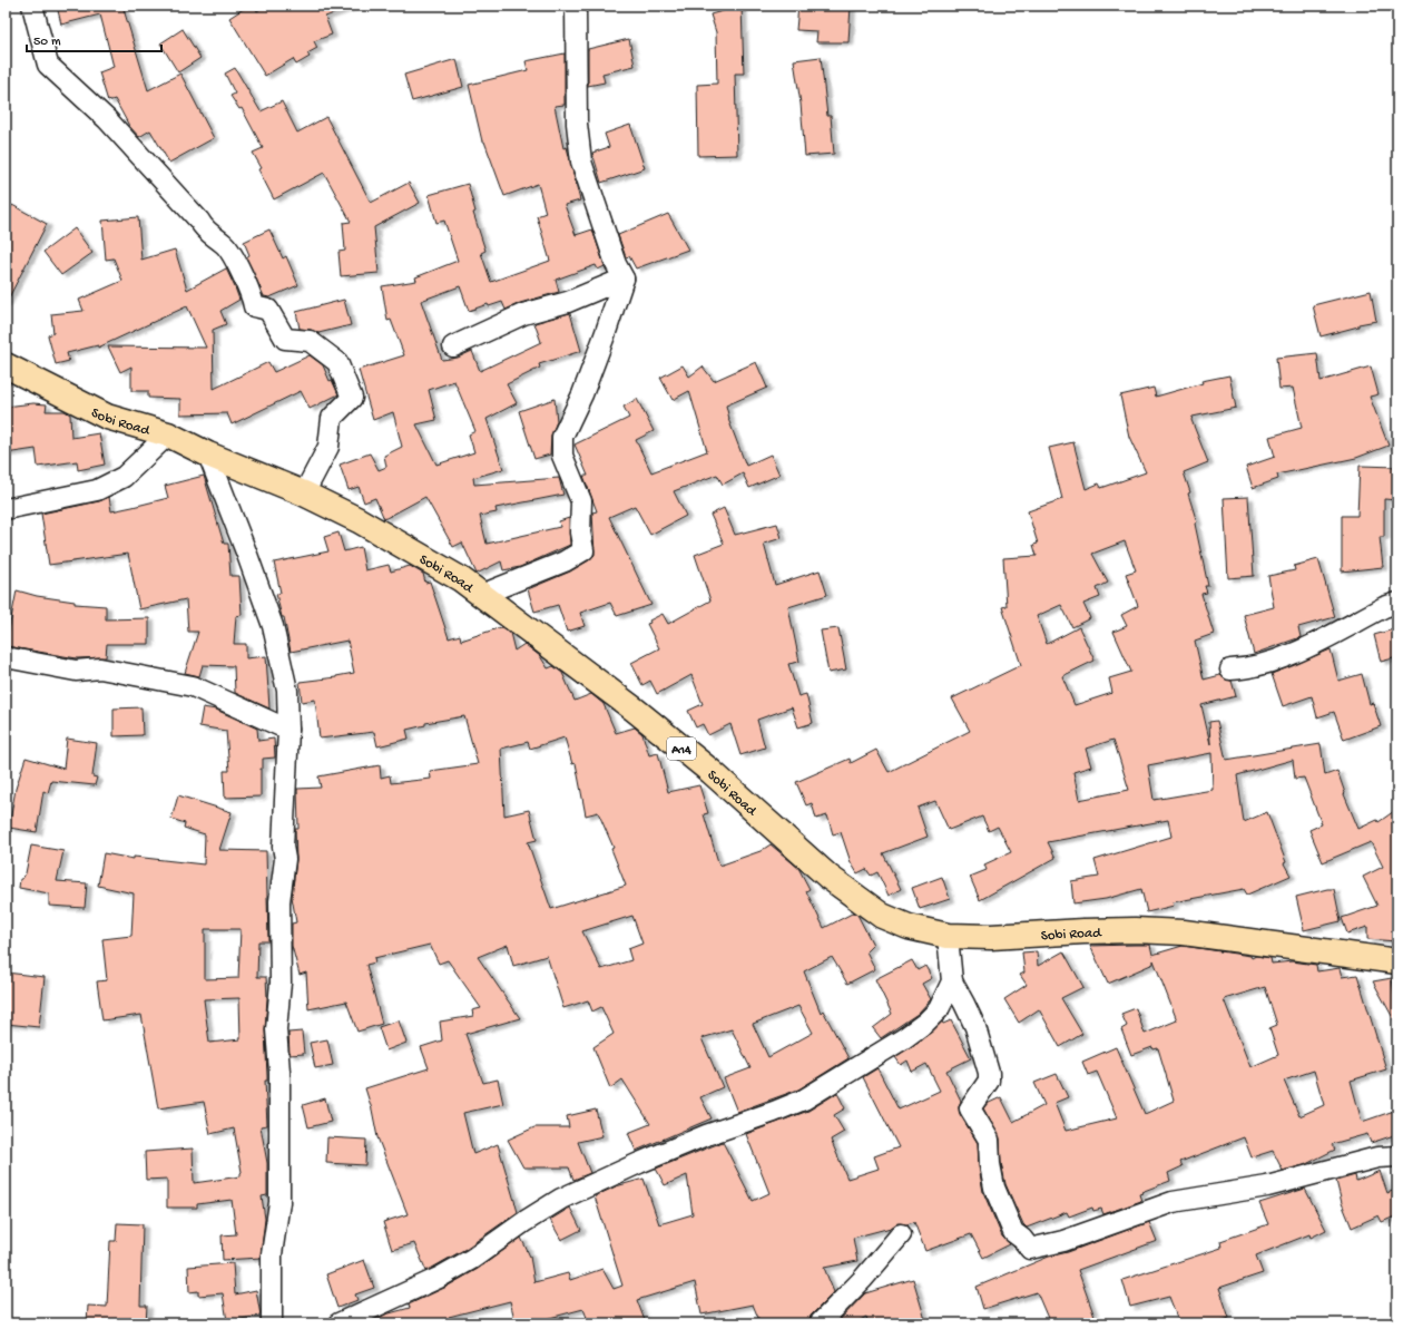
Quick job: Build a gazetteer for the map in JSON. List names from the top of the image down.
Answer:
{
  "streets": {
    "highway": ["Sobi Road", "A14"]
  },
  "scale_bar": "50 m"
}
